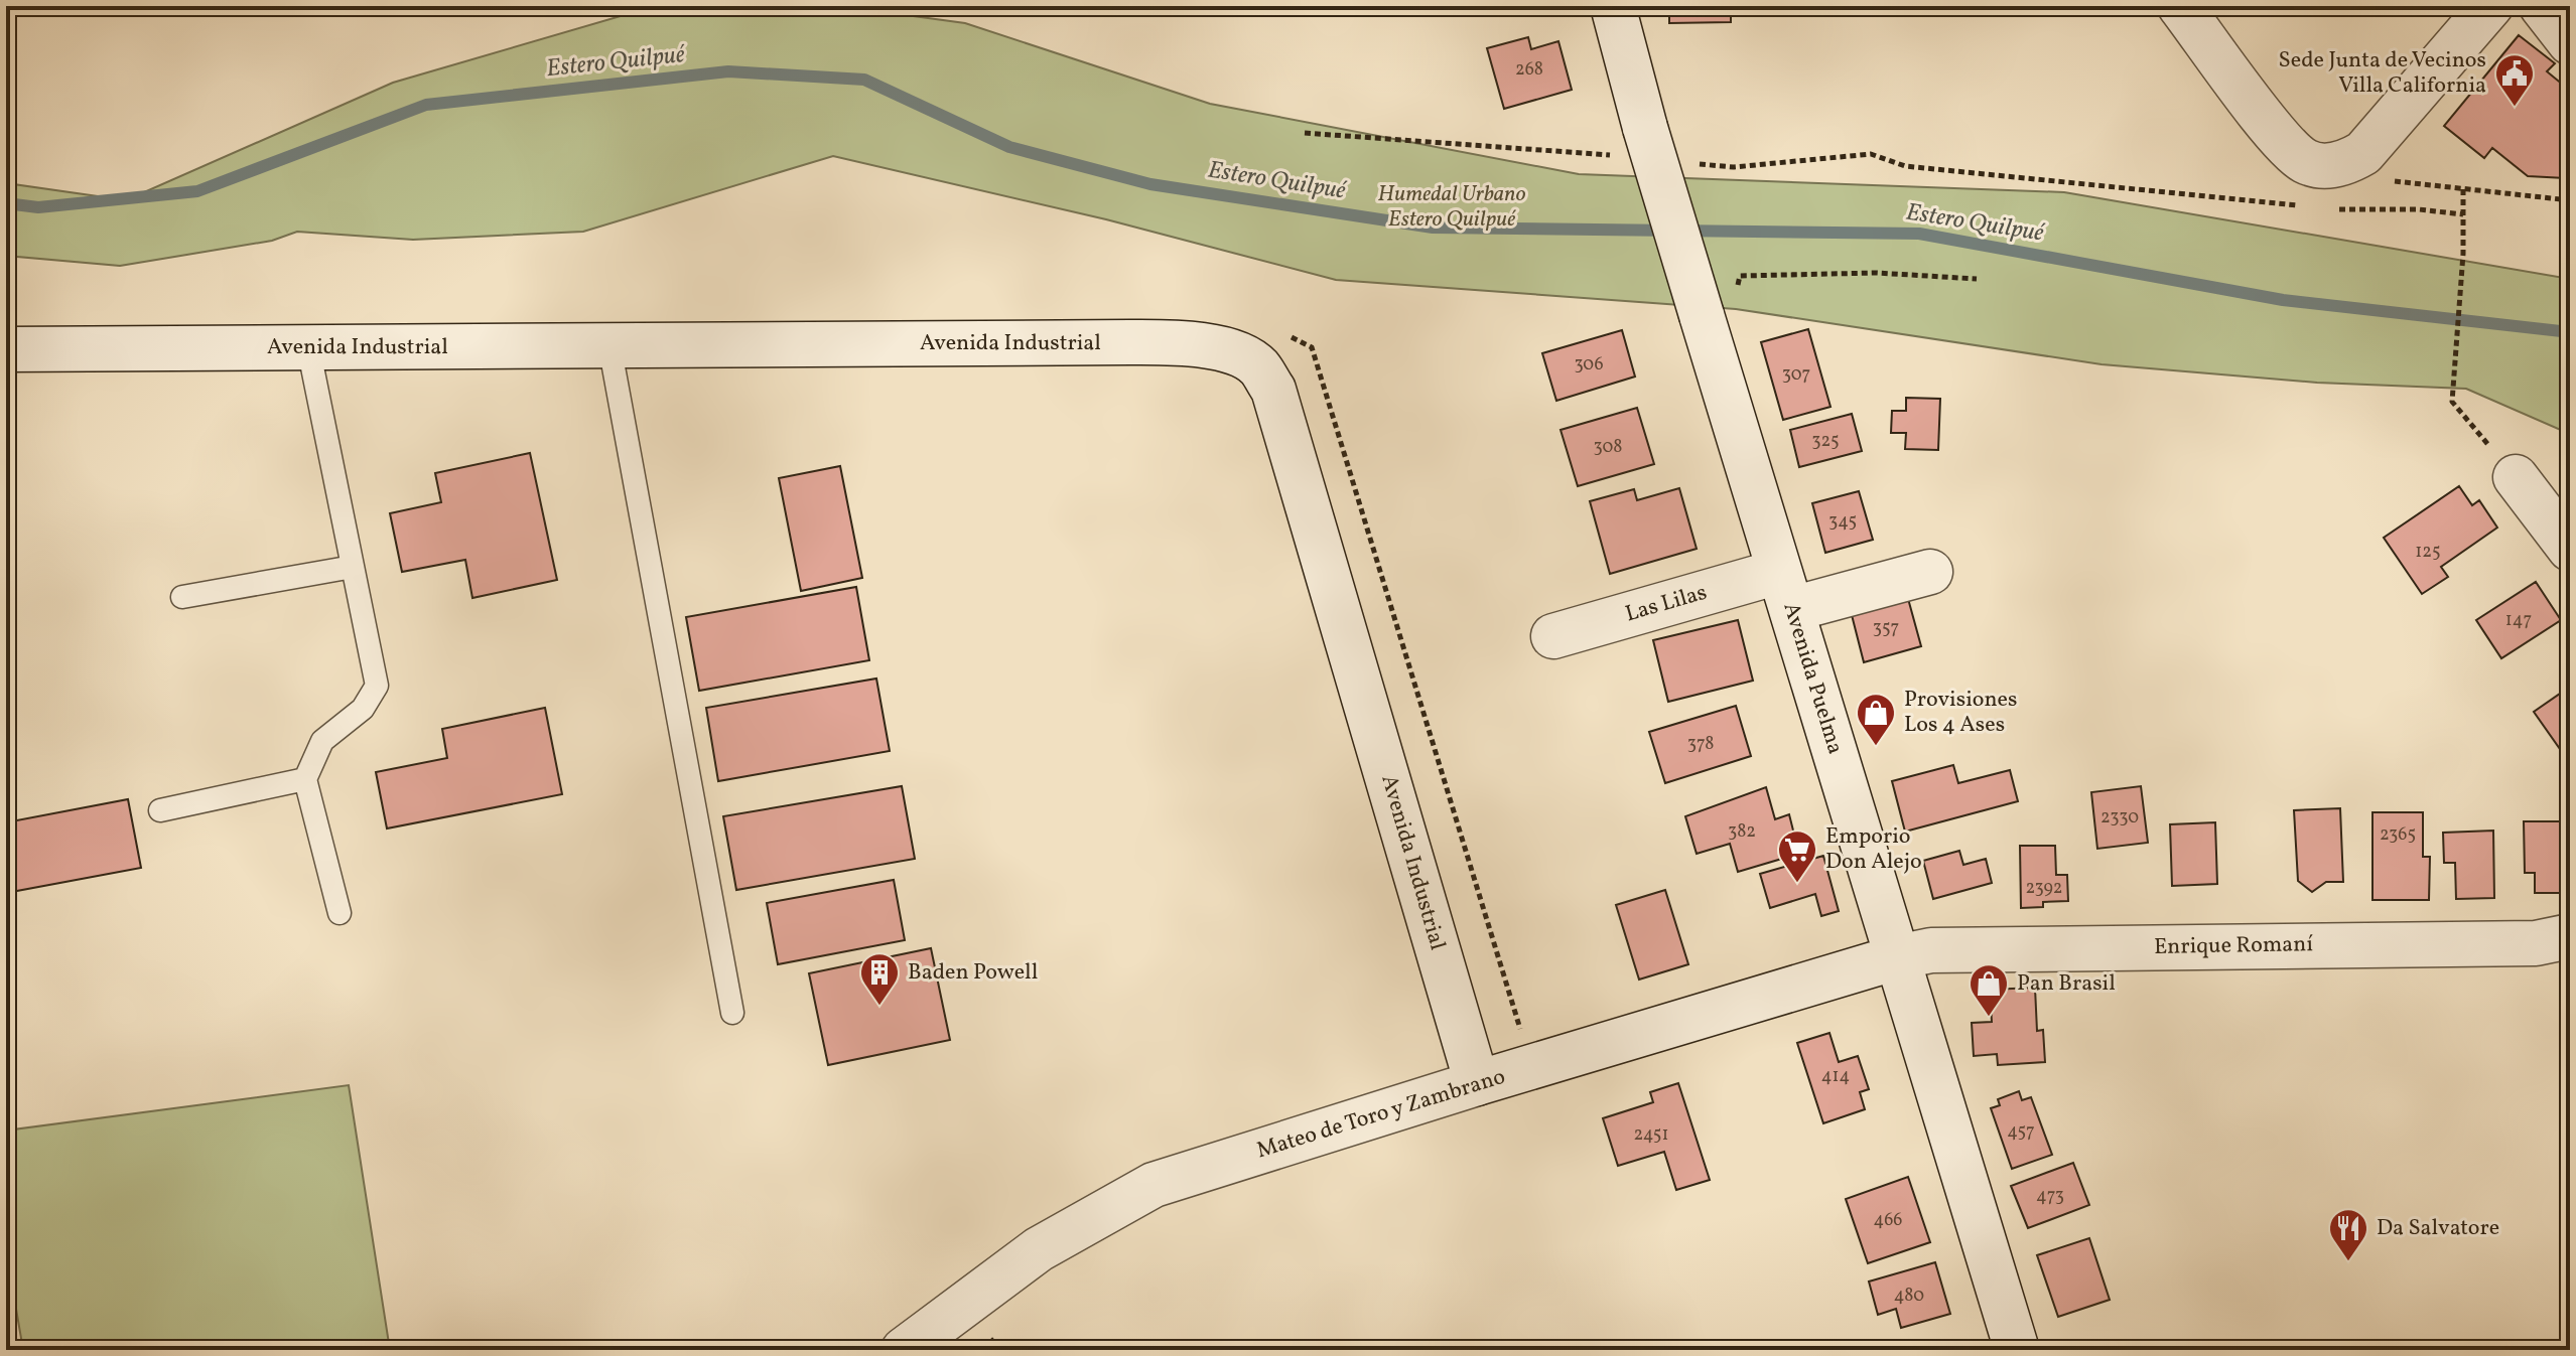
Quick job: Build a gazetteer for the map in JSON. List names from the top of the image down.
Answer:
{
  "streets": {
    "street": [
      "Avenida Industrial",
      "Las Lilas",
      "Avenida Puelma",
      "Enrique Romaní",
      "Mateo de Toro y Zambrano"
    ]
  },
  "crossings": [
    ["Avenida Industrial", "Mateo de Toro y Zambrano"],
    ["Las Lilas", "Avenida Puelma"],
    ["Avenida Puelma", "Enrique Romaní"],
    ["Avenida Puelma", "Mateo de Toro y Zambrano"],
    ["Enrique Romaní", "Mateo de Toro y Zambrano"]
  ],
  "water": ["Estero Quilpué"],
  "parks": ["Humedal Urbano Estero Quilpué"],
  "places": {
    "public building": ["Sede Junta de Vecinos Villa California"],
    "shop": ["Provisiones Los 4 Ases", "Pan Brasil"],
    "supermarket": ["Emporio Don Alejo"],
    "building": ["Baden Powell"],
    "restaurant": ["Da Salvatore"]
  },
  "house_numbers": [
    "268",
    "306",
    "307",
    "325",
    "308",
    "345",
    "125",
    "147",
    "357",
    "378",
    "2330",
    "382",
    "2365",
    "2392",
    "414",
    "457",
    "2451",
    "473",
    "466",
    "480"
  ]
}
